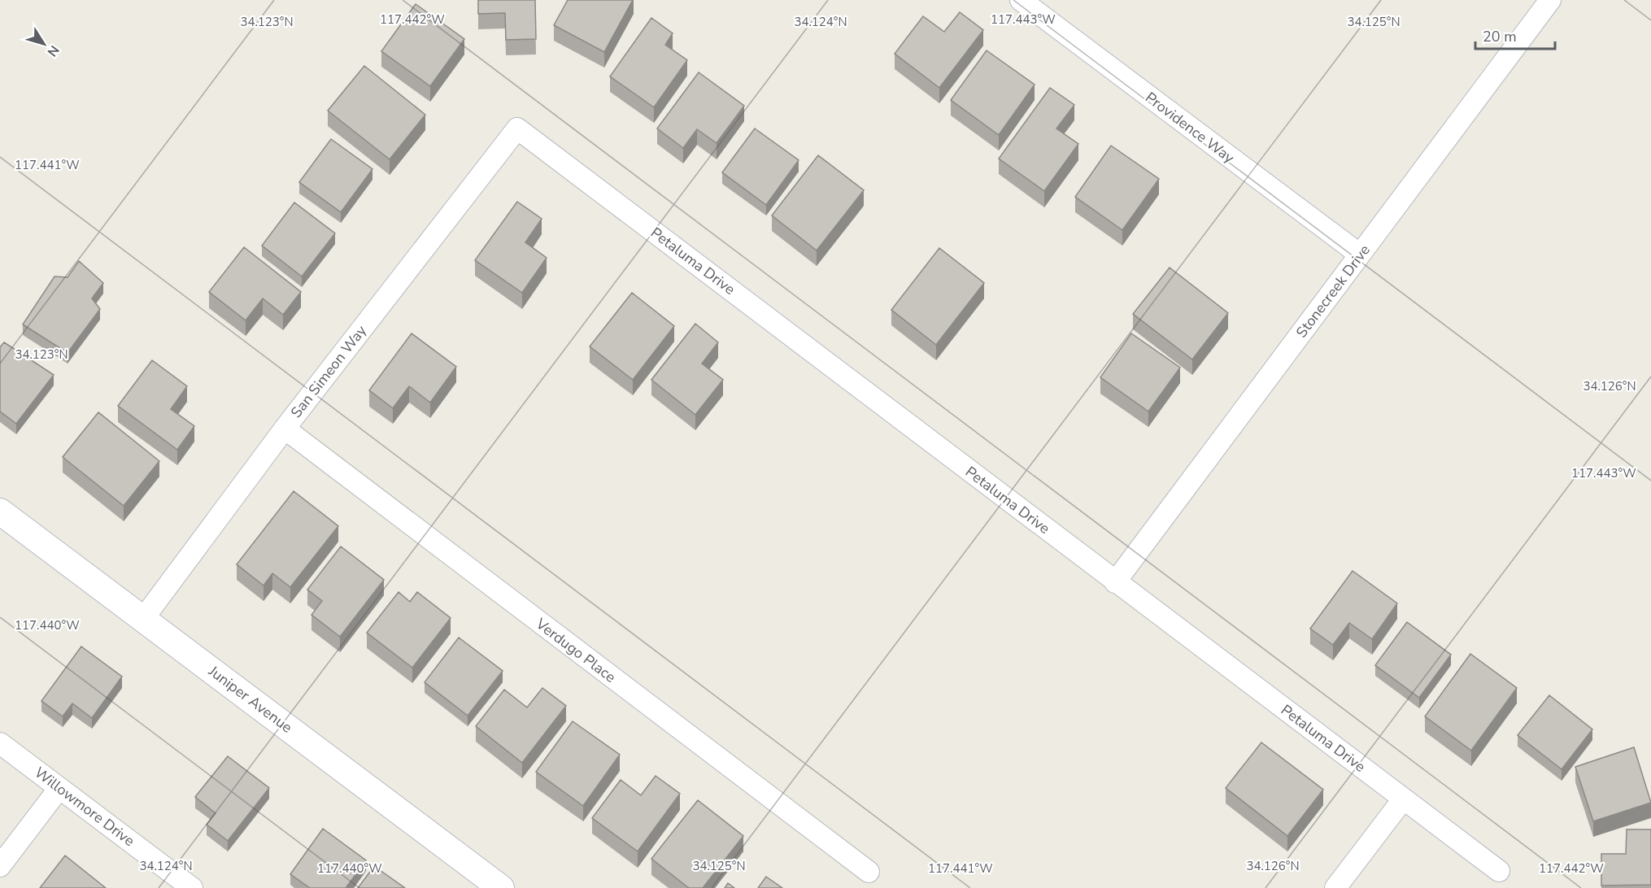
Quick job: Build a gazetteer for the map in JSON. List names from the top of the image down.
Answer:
{
  "streets": {
    "street": [
      "Providence Way",
      "Petaluma Drive",
      "Stonecreek Drive",
      "San Simeon Way",
      "Verdugo Place",
      "Juniper Avenue",
      "Willowmore Drive"
    ]
  },
  "crossings": [
    ["Providence Way", "Stonecreek Drive"],
    ["Petaluma Drive", "Stonecreek Drive"],
    ["Petaluma Drive", "San Simeon Way"],
    ["San Simeon Way", "Verdugo Place"],
    ["San Simeon Way", "Juniper Avenue"]
  ],
  "scale_bar": "20 m",
  "north": "bottom right",
  "coordinates": [
    "117.442°W",
    "117.443°W",
    "34.123°N",
    "34.124°N",
    "34.125°N",
    "117.441°W",
    "34.126°N",
    "117.440°W"
  ]
}
